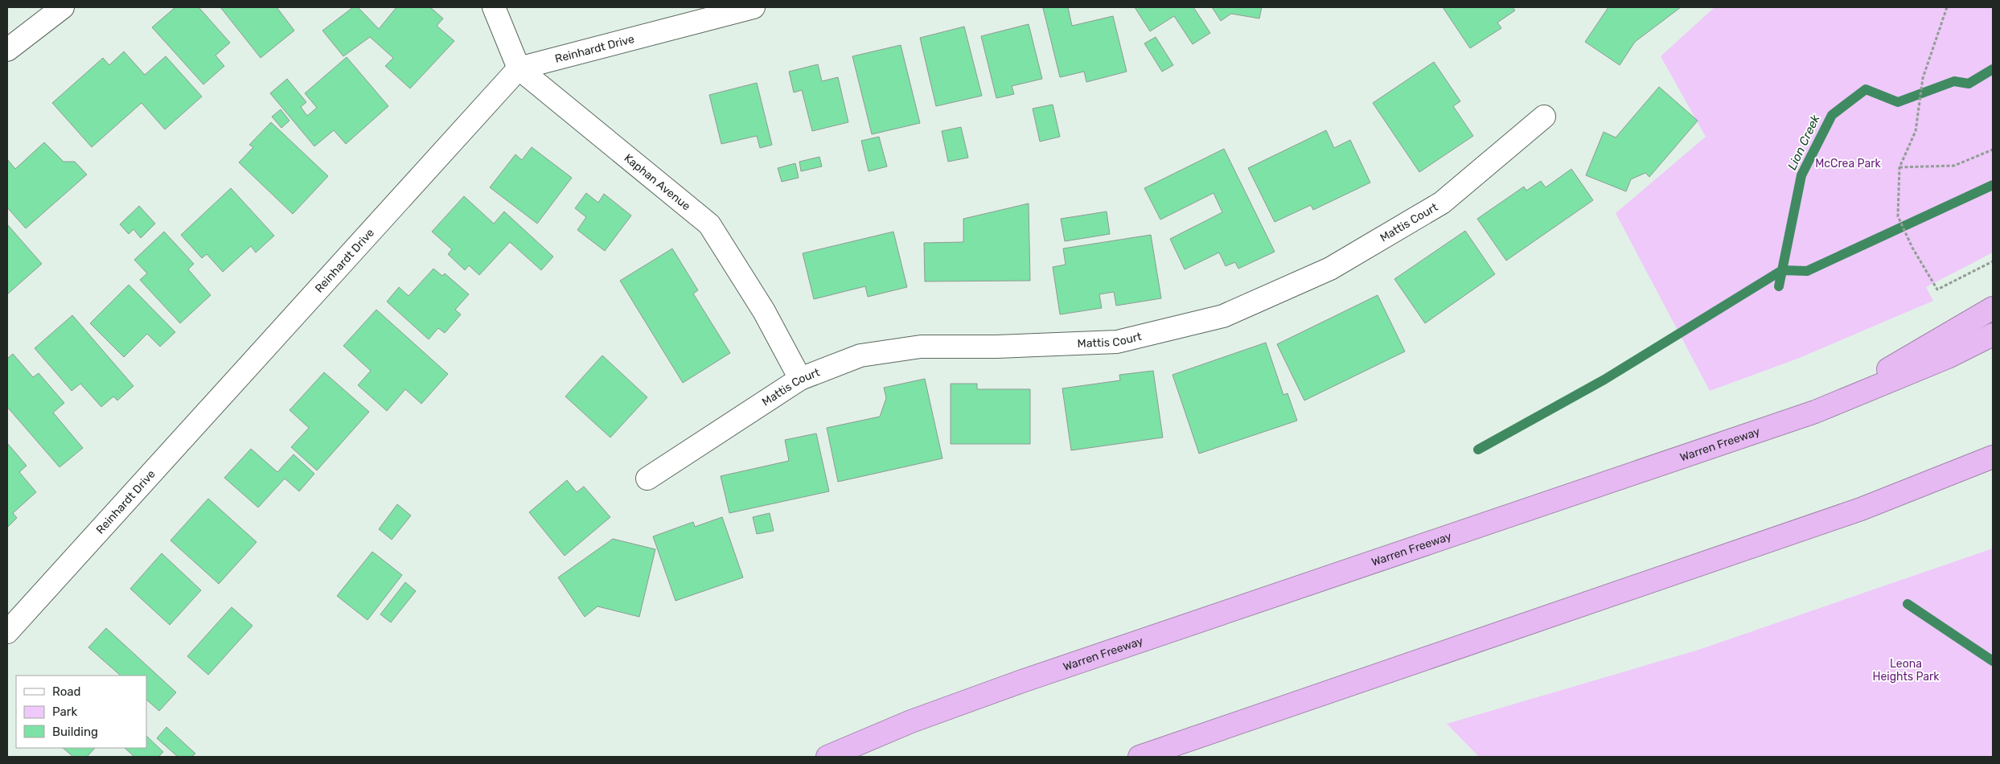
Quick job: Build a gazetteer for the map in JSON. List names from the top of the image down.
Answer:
{
  "streets": {
    "highway": ["Warren Freeway"],
    "street": ["Reinhardt Drive", "Kaphan Avenue", "Mattis Court"]
  },
  "crossings": [
    ["Reinhardt Drive", "Kaphan Avenue"],
    ["Kaphan Avenue", "Mattis Court"]
  ],
  "water": ["Lion Creek"],
  "parks": ["McCrea Park", "Leona Heights Park"],
  "legend": ["Road", "Park", "Building"]
}
